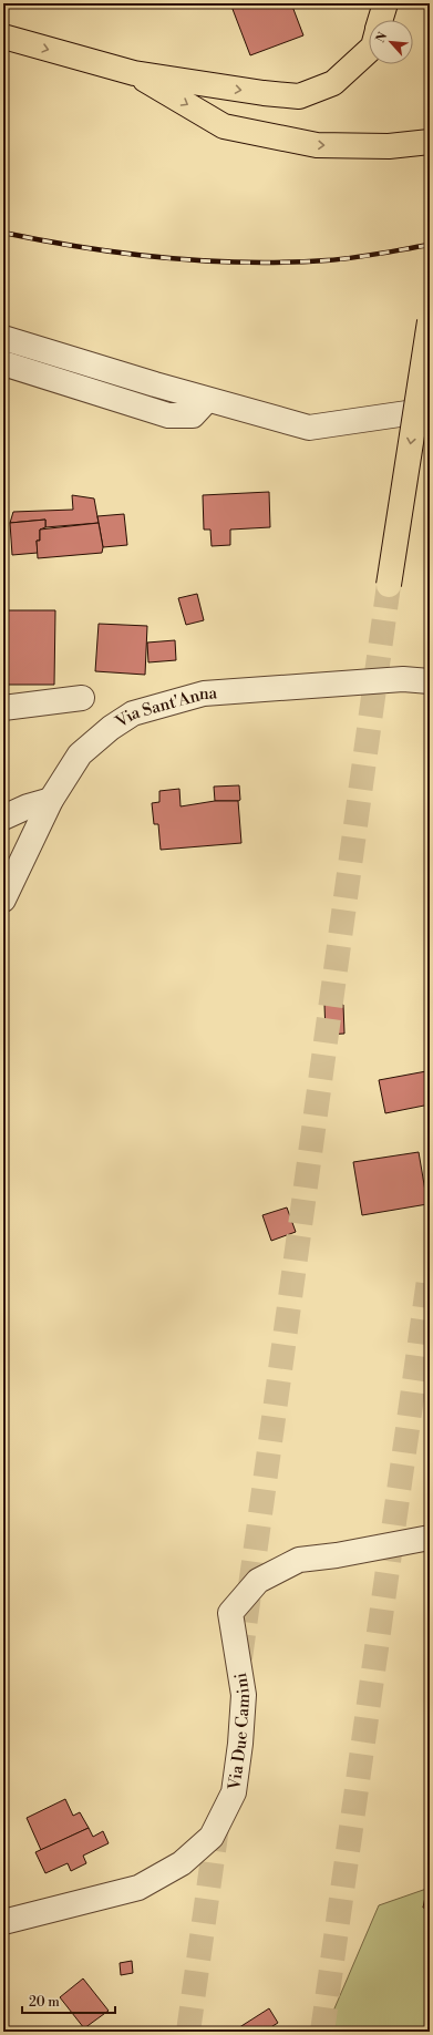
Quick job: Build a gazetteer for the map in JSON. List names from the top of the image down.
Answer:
{
  "streets": {
    "street": ["Via Sant'Anna", "Via Due Camini"]
  },
  "scale_bar": "20 m",
  "north": "top left"
}
